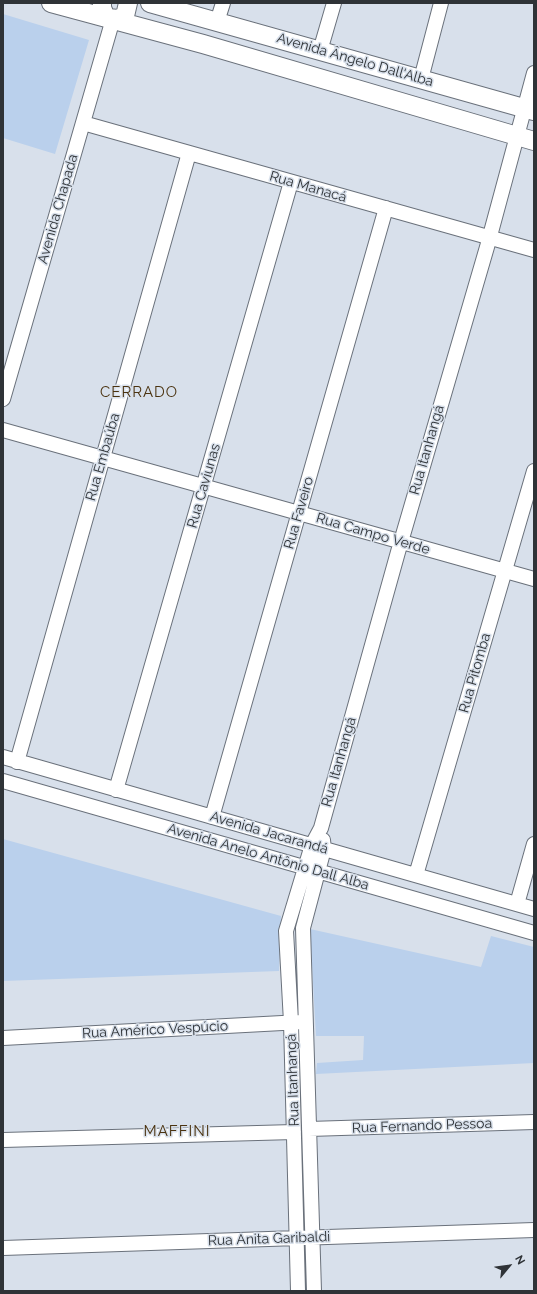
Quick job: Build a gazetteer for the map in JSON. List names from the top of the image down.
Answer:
{
  "streets": {
    "main road": ["Avenida Ângelo Dall'Alba"],
    "street": [
      "Rua Manacá",
      "Avenida Chapada",
      "Rua Itanhangá",
      "Rua Embaúba",
      "Rua Caviunas",
      "Rua Faveiro",
      "Rua Campo Verde",
      "Rua Pitomba",
      "Avenida Jacarandá",
      "Avenida Anelo Antônio Dall Alba",
      "Rua Américo Vespúcio",
      "Rua Fernando Pessoa",
      "Rua Anita Garibaldi"
    ]
  },
  "crossings": [
    ["Avenida Ângelo Dall'Alba", "Avenida Chapada"],
    ["Avenida Ângelo Dall'Alba", "Rua Itanhangá"],
    ["Rua Manacá", "Avenida Chapada"],
    ["Rua Manacá", "Rua Itanhangá"],
    ["Rua Manacá", "Rua Embaúba"],
    ["Rua Manacá", "Rua Caviunas"],
    ["Rua Manacá", "Rua Faveiro"],
    ["Rua Itanhangá", "Rua Campo Verde"],
    ["Rua Itanhangá", "Avenida Jacarandá"],
    ["Rua Itanhangá", "Avenida Anelo Antônio Dall Alba"],
    ["Rua Itanhangá", "Rua Américo Vespúcio"],
    ["Rua Itanhangá", "Rua Fernando Pessoa"],
    ["Rua Itanhangá", "Rua Anita Garibaldi"],
    ["Rua Embaúba", "Rua Campo Verde"],
    ["Rua Embaúba", "Avenida Jacarandá"],
    ["Rua Caviunas", "Rua Campo Verde"],
    ["Rua Caviunas", "Avenida Jacarandá"],
    ["Rua Faveiro", "Rua Campo Verde"],
    ["Rua Faveiro", "Avenida Jacarandá"],
    ["Rua Campo Verde", "Rua Pitomba"],
    ["Rua Pitomba", "Avenida Jacarandá"]
  ],
  "districts": ["CERRADO", "MAFFINI"],
  "north": "top right"
}
